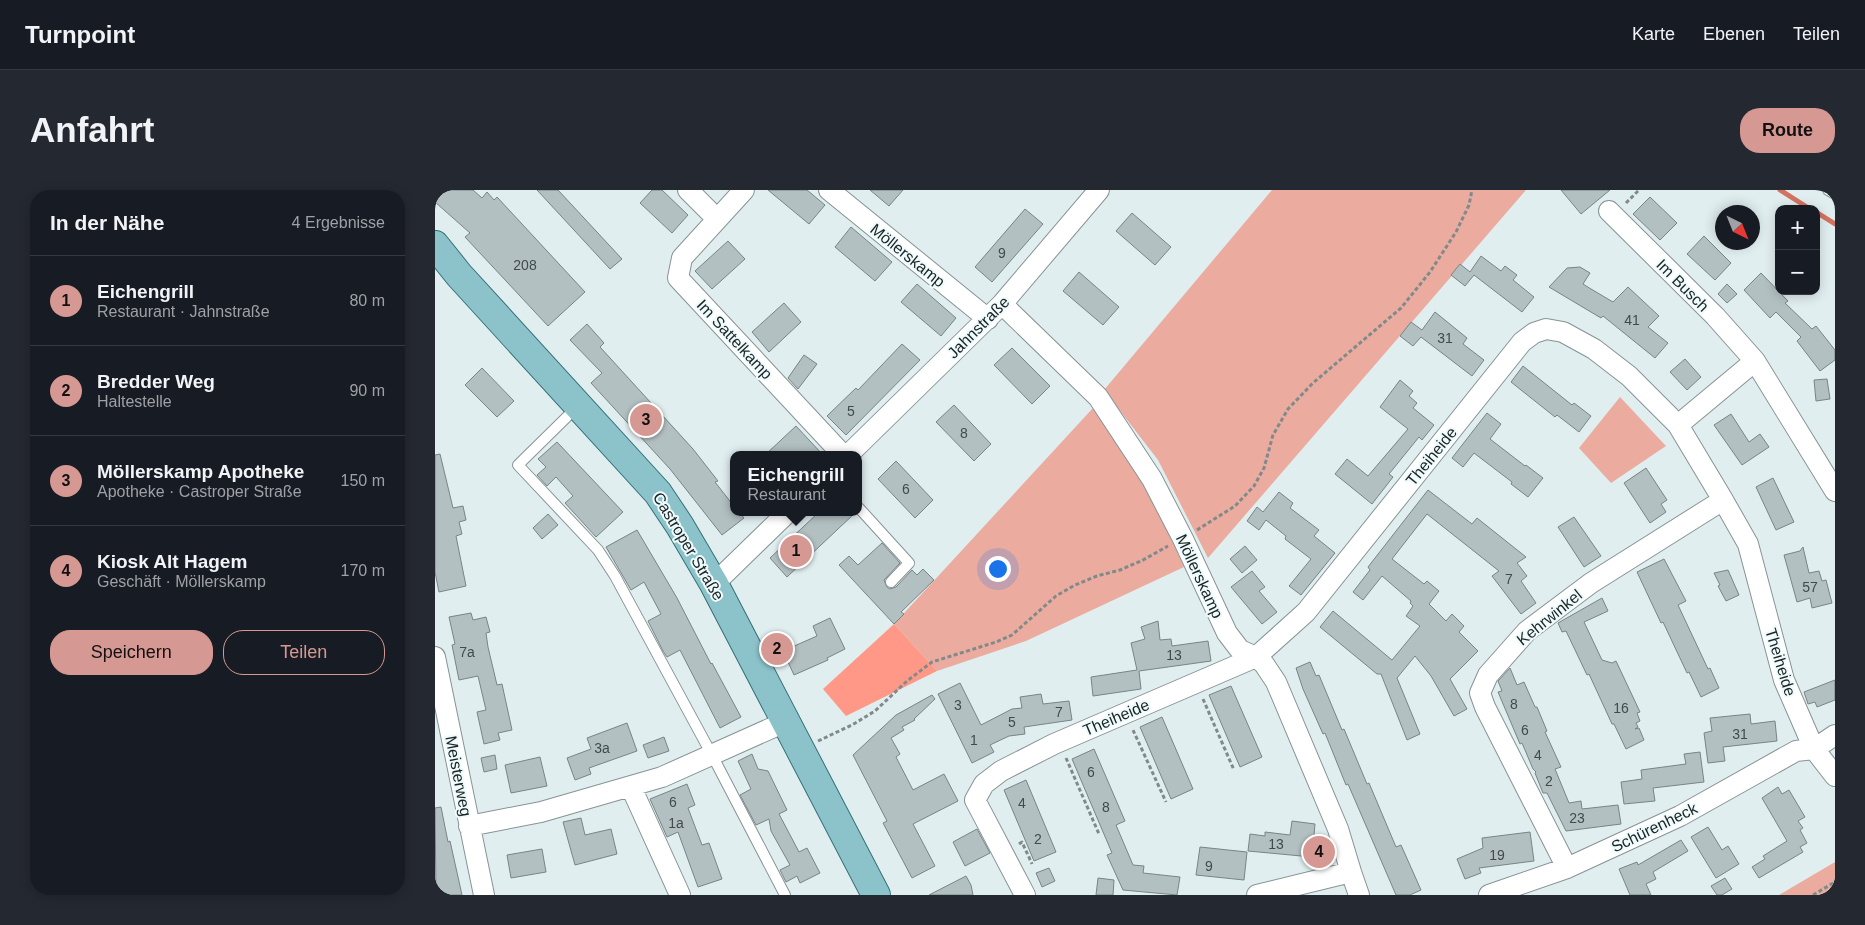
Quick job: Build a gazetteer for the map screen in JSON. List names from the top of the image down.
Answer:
{
  "streets": {
    "main road": ["Castroper Straße"],
    "street": [
      "Möllerskamp",
      "Im Busch",
      "Jahnstraße",
      "Im Sattelkamp",
      "Theiheide",
      "Kehrwinkel",
      "Meisterweg",
      "Schürenheck"
    ]
  },
  "crossings": [
    ["Möllerskamp", "Jahnstraße"],
    ["Möllerskamp", "Theiheide"],
    ["Theiheide", "Kehrwinkel"],
    ["Theiheide", "Schürenheck"],
    ["Kehrwinkel", "Schürenheck"]
  ],
  "house_numbers": [
    "9",
    "208",
    "41",
    "31",
    "5",
    "8",
    "6",
    "7",
    "57",
    "7a",
    "13",
    "8",
    "3",
    "16",
    "7",
    "5",
    "6",
    "31",
    "1",
    "3a",
    "4",
    "6",
    "2",
    "6",
    "4",
    "8",
    "23",
    "1a",
    "2",
    "13",
    "19",
    "9"
  ],
  "north": "bottom right",
  "page": {
    "header": "Turnpoint",
    "nav": ["Karte", "Ebenen", "Teilen"],
    "buttons": [
      "Route",
      ["Speichern", "Teilen"]
    ],
    "title": "Anfahrt",
    "heading": ["In der Nähe", "4 Ergebnisse"],
    "map_buttons": ["+", "−"],
    "list": [
      {
        "mark": "1",
        "name": "Eichengrill",
        "note": "Restaurant · Jahnstraße",
        "value": "80 m"
      },
      {
        "mark": "2",
        "name": "Bredder Weg",
        "note": "Haltestelle",
        "value": "90 m"
      },
      {
        "mark": "3",
        "name": "Möllerskamp Apotheke",
        "note": "Apotheke · Castroper Straße",
        "value": "150 m"
      },
      {
        "mark": "4",
        "name": "Kiosk Alt Hagem",
        "note": "Geschäft · Möllerskamp",
        "value": "170 m"
      }
    ],
    "pins": [
      "3",
      "1",
      "2",
      "4"
    ],
    "popup": ["Eichengrill", "Restaurant"]
  }
}
